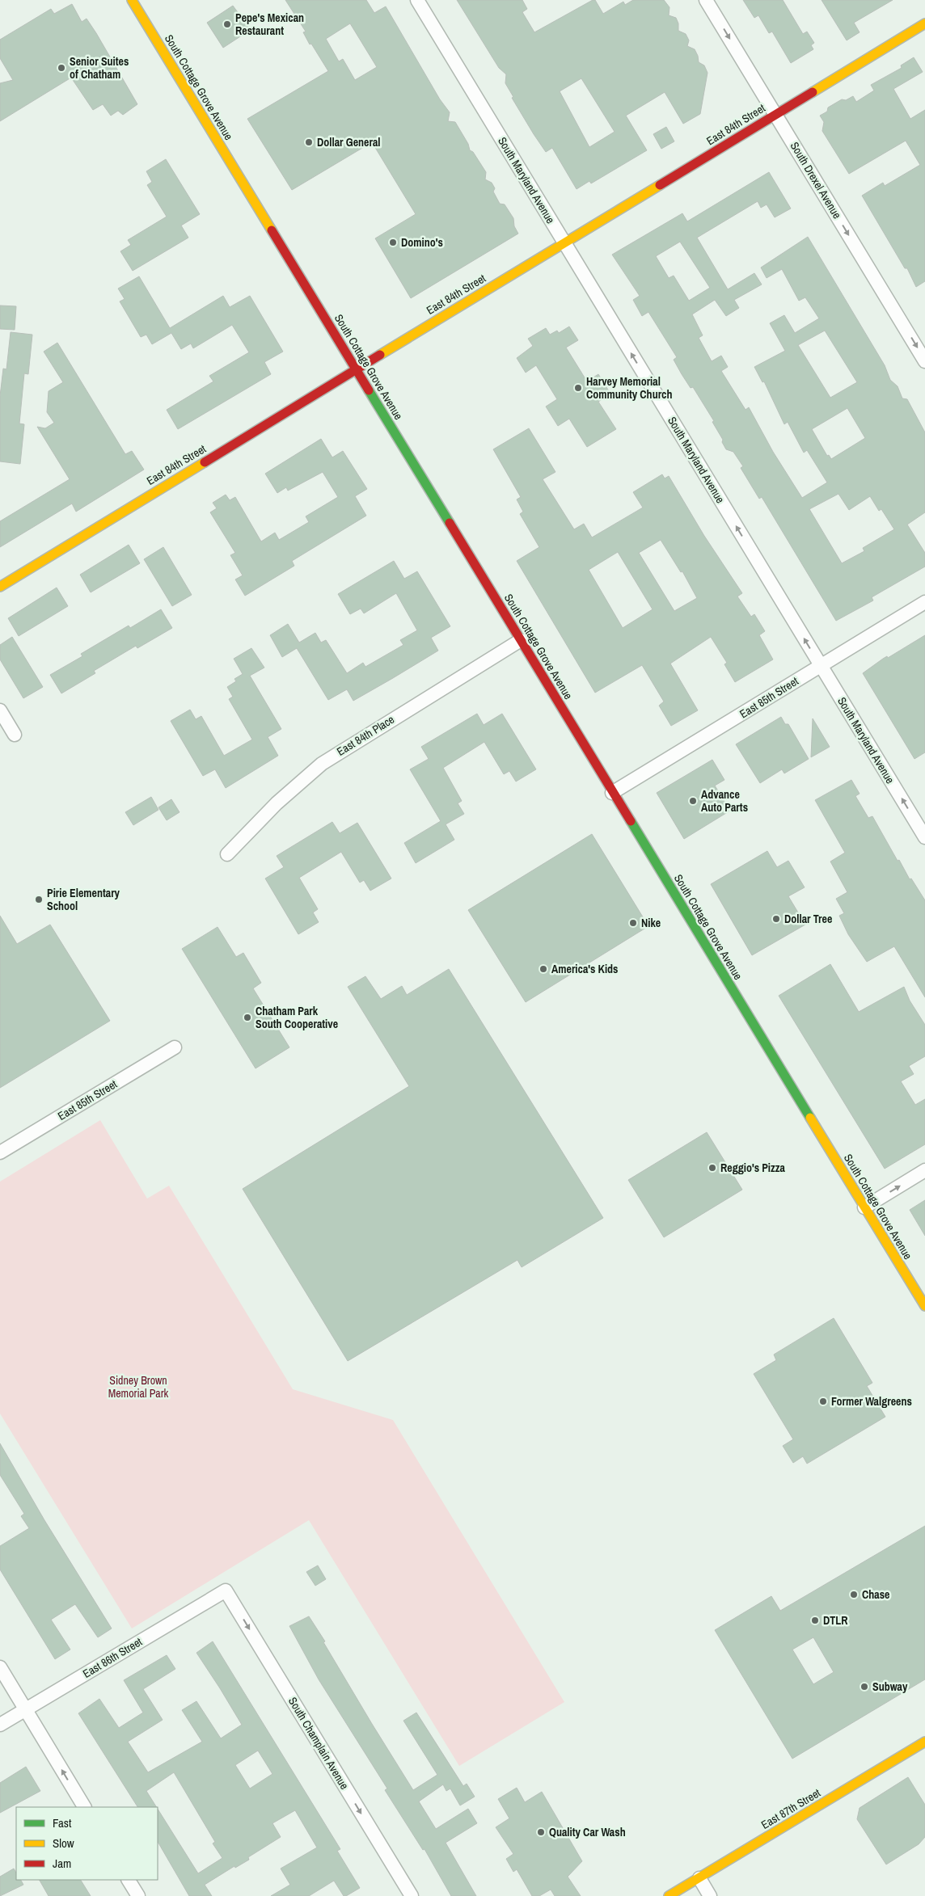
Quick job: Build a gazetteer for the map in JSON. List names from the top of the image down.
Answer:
{
  "streets": {
    "main road": ["South Cottage Grove Avenue", "East 84th Street", "East 87th Street"],
    "street": [
      "South Maryland Avenue",
      "South Drexel Avenue",
      "East 85th Street",
      "East 84th Place",
      "East 86th Street",
      "South Champlain Avenue"
    ]
  },
  "crossings": [
    ["South Cottage Grove Avenue", "East 84th Street"],
    ["South Cottage Grove Avenue", "East 85th Street"],
    ["South Cottage Grove Avenue", "East 84th Place"],
    ["East 84th Street", "South Maryland Avenue"],
    ["East 84th Street", "South Drexel Avenue"],
    ["South Maryland Avenue", "East 85th Street"],
    ["East 86th Street", "South Champlain Avenue"]
  ],
  "one_way": ["South Maryland Avenue", "South Drexel Avenue", "South Champlain Avenue"],
  "parks": ["Sidney Brown Memorial Park"],
  "places": [
    "Pepe's Mexican Restaurant",
    "Senior Suites of Chatham",
    "Dollar General",
    "Domino's",
    "Harvey Memorial Community Church",
    "Advance Auto Parts",
    "Pirie Elementary School",
    "Dollar Tree",
    "Nike",
    "America's Kids",
    "Chatham Park South Cooperative",
    "Reggio's Pizza",
    "Former Walgreens",
    "Chase",
    "DTLR",
    "Subway",
    "Quality Car Wash"
  ],
  "legend": ["Fast", "Slow", "Jam"]
}
